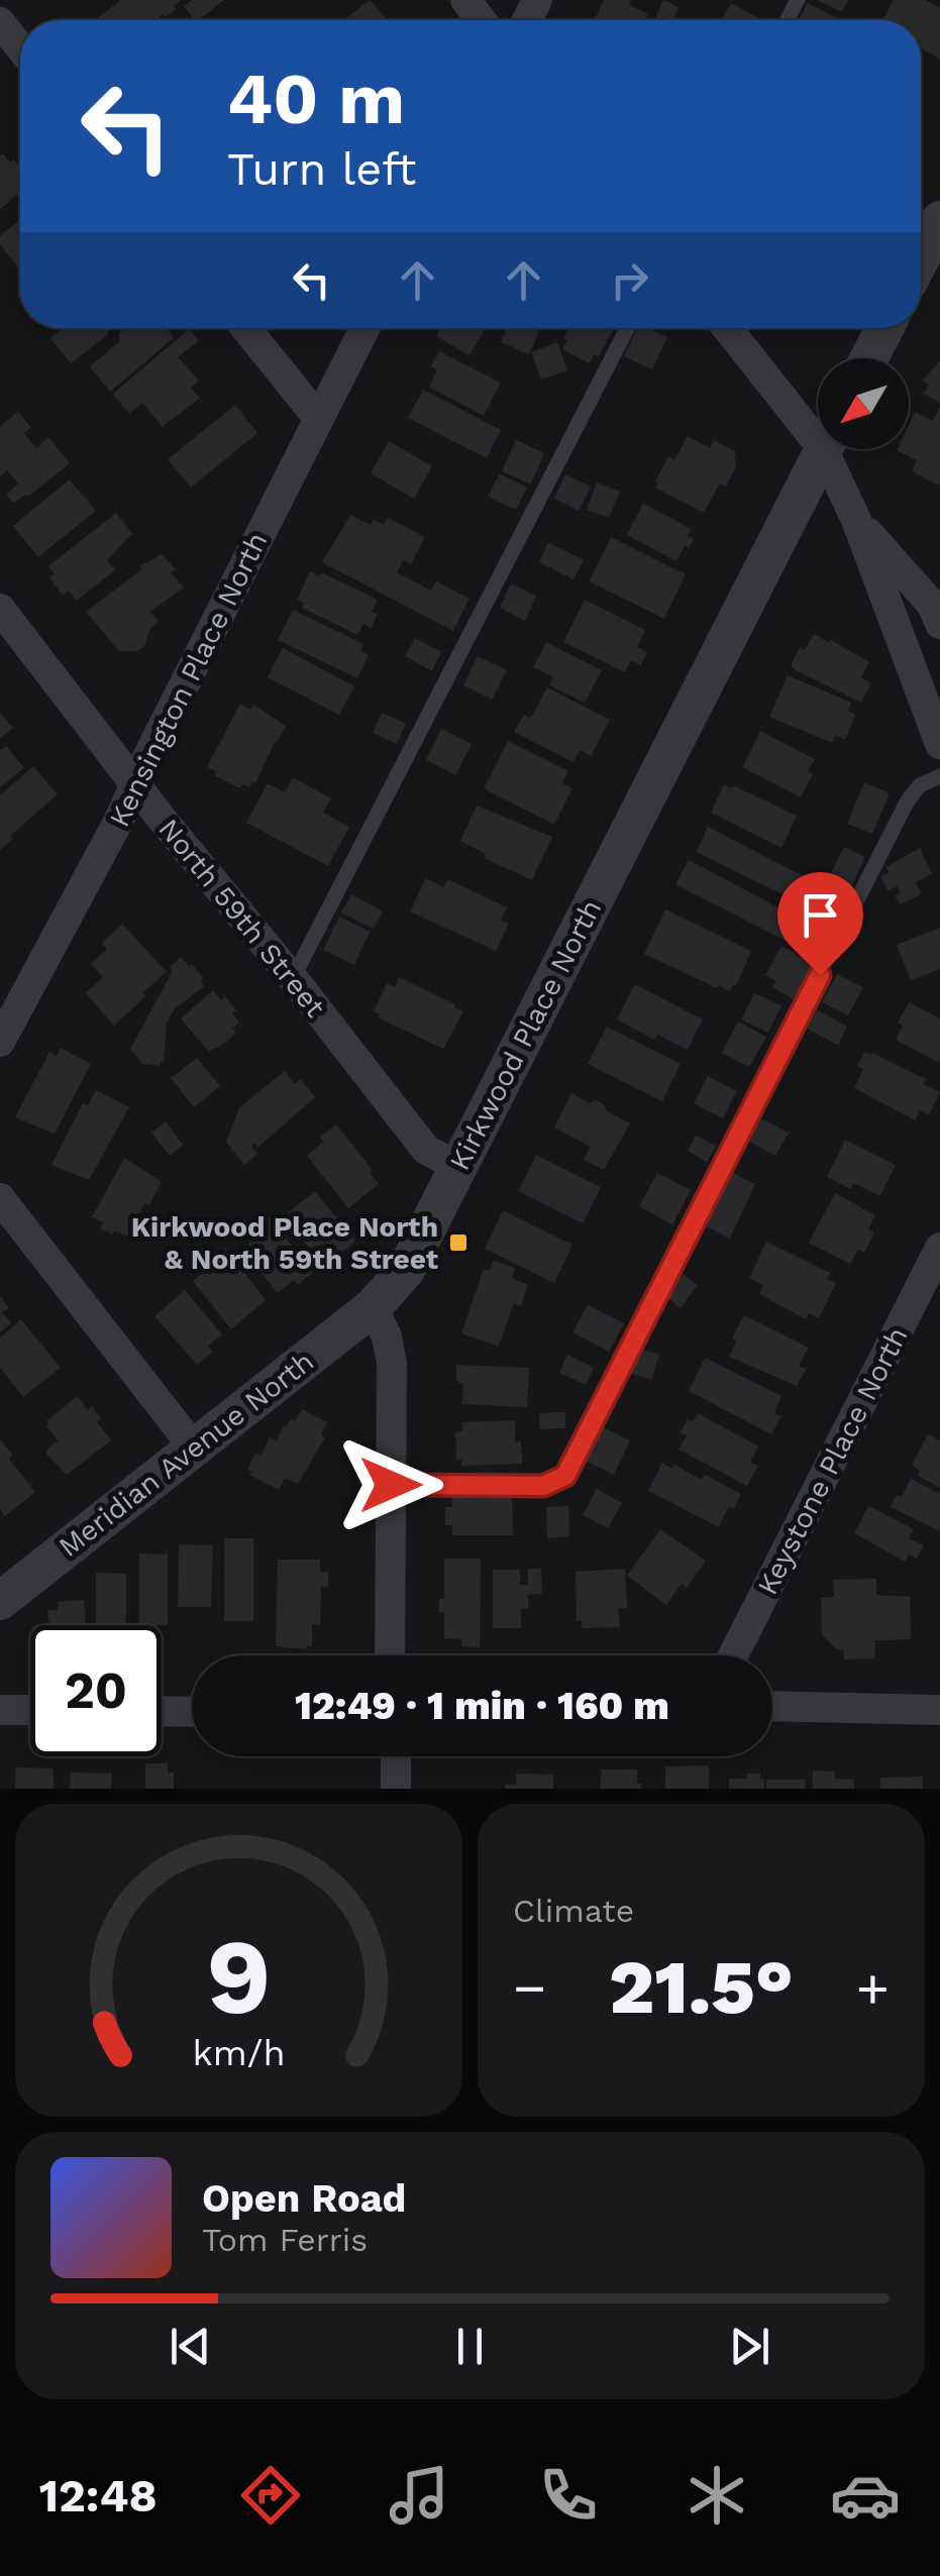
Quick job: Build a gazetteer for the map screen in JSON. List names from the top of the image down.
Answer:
{
  "streets": {
    "street": [
      "Kensington Place North",
      "North 59th Street",
      "Kirkwood Place North",
      "Meridian Avenue North",
      "Keystone Place North"
    ]
  },
  "crossings": [
    ["Kensington Place North", "North 59th Street"],
    ["North 59th Street", "Kirkwood Place North"],
    ["Kirkwood Place North", "Meridian Avenue North"]
  ],
  "places": {
    "transit": ["Kirkwood Place North & North 59th Street"]
  },
  "north": "bottom left",
  "page": {
    "turn": ["40 m", "Turn left"],
    "limit": "20",
    "trip": "12:49 · 1 min · 160 m",
    "tile": "Climate",
    "heat": ["−", "21.5°", "+"],
    "song": ["Open Road", "Tom Ferris"],
    "tabs": "12:48",
    "gauge": ["9", "km/h"]
  }
}
